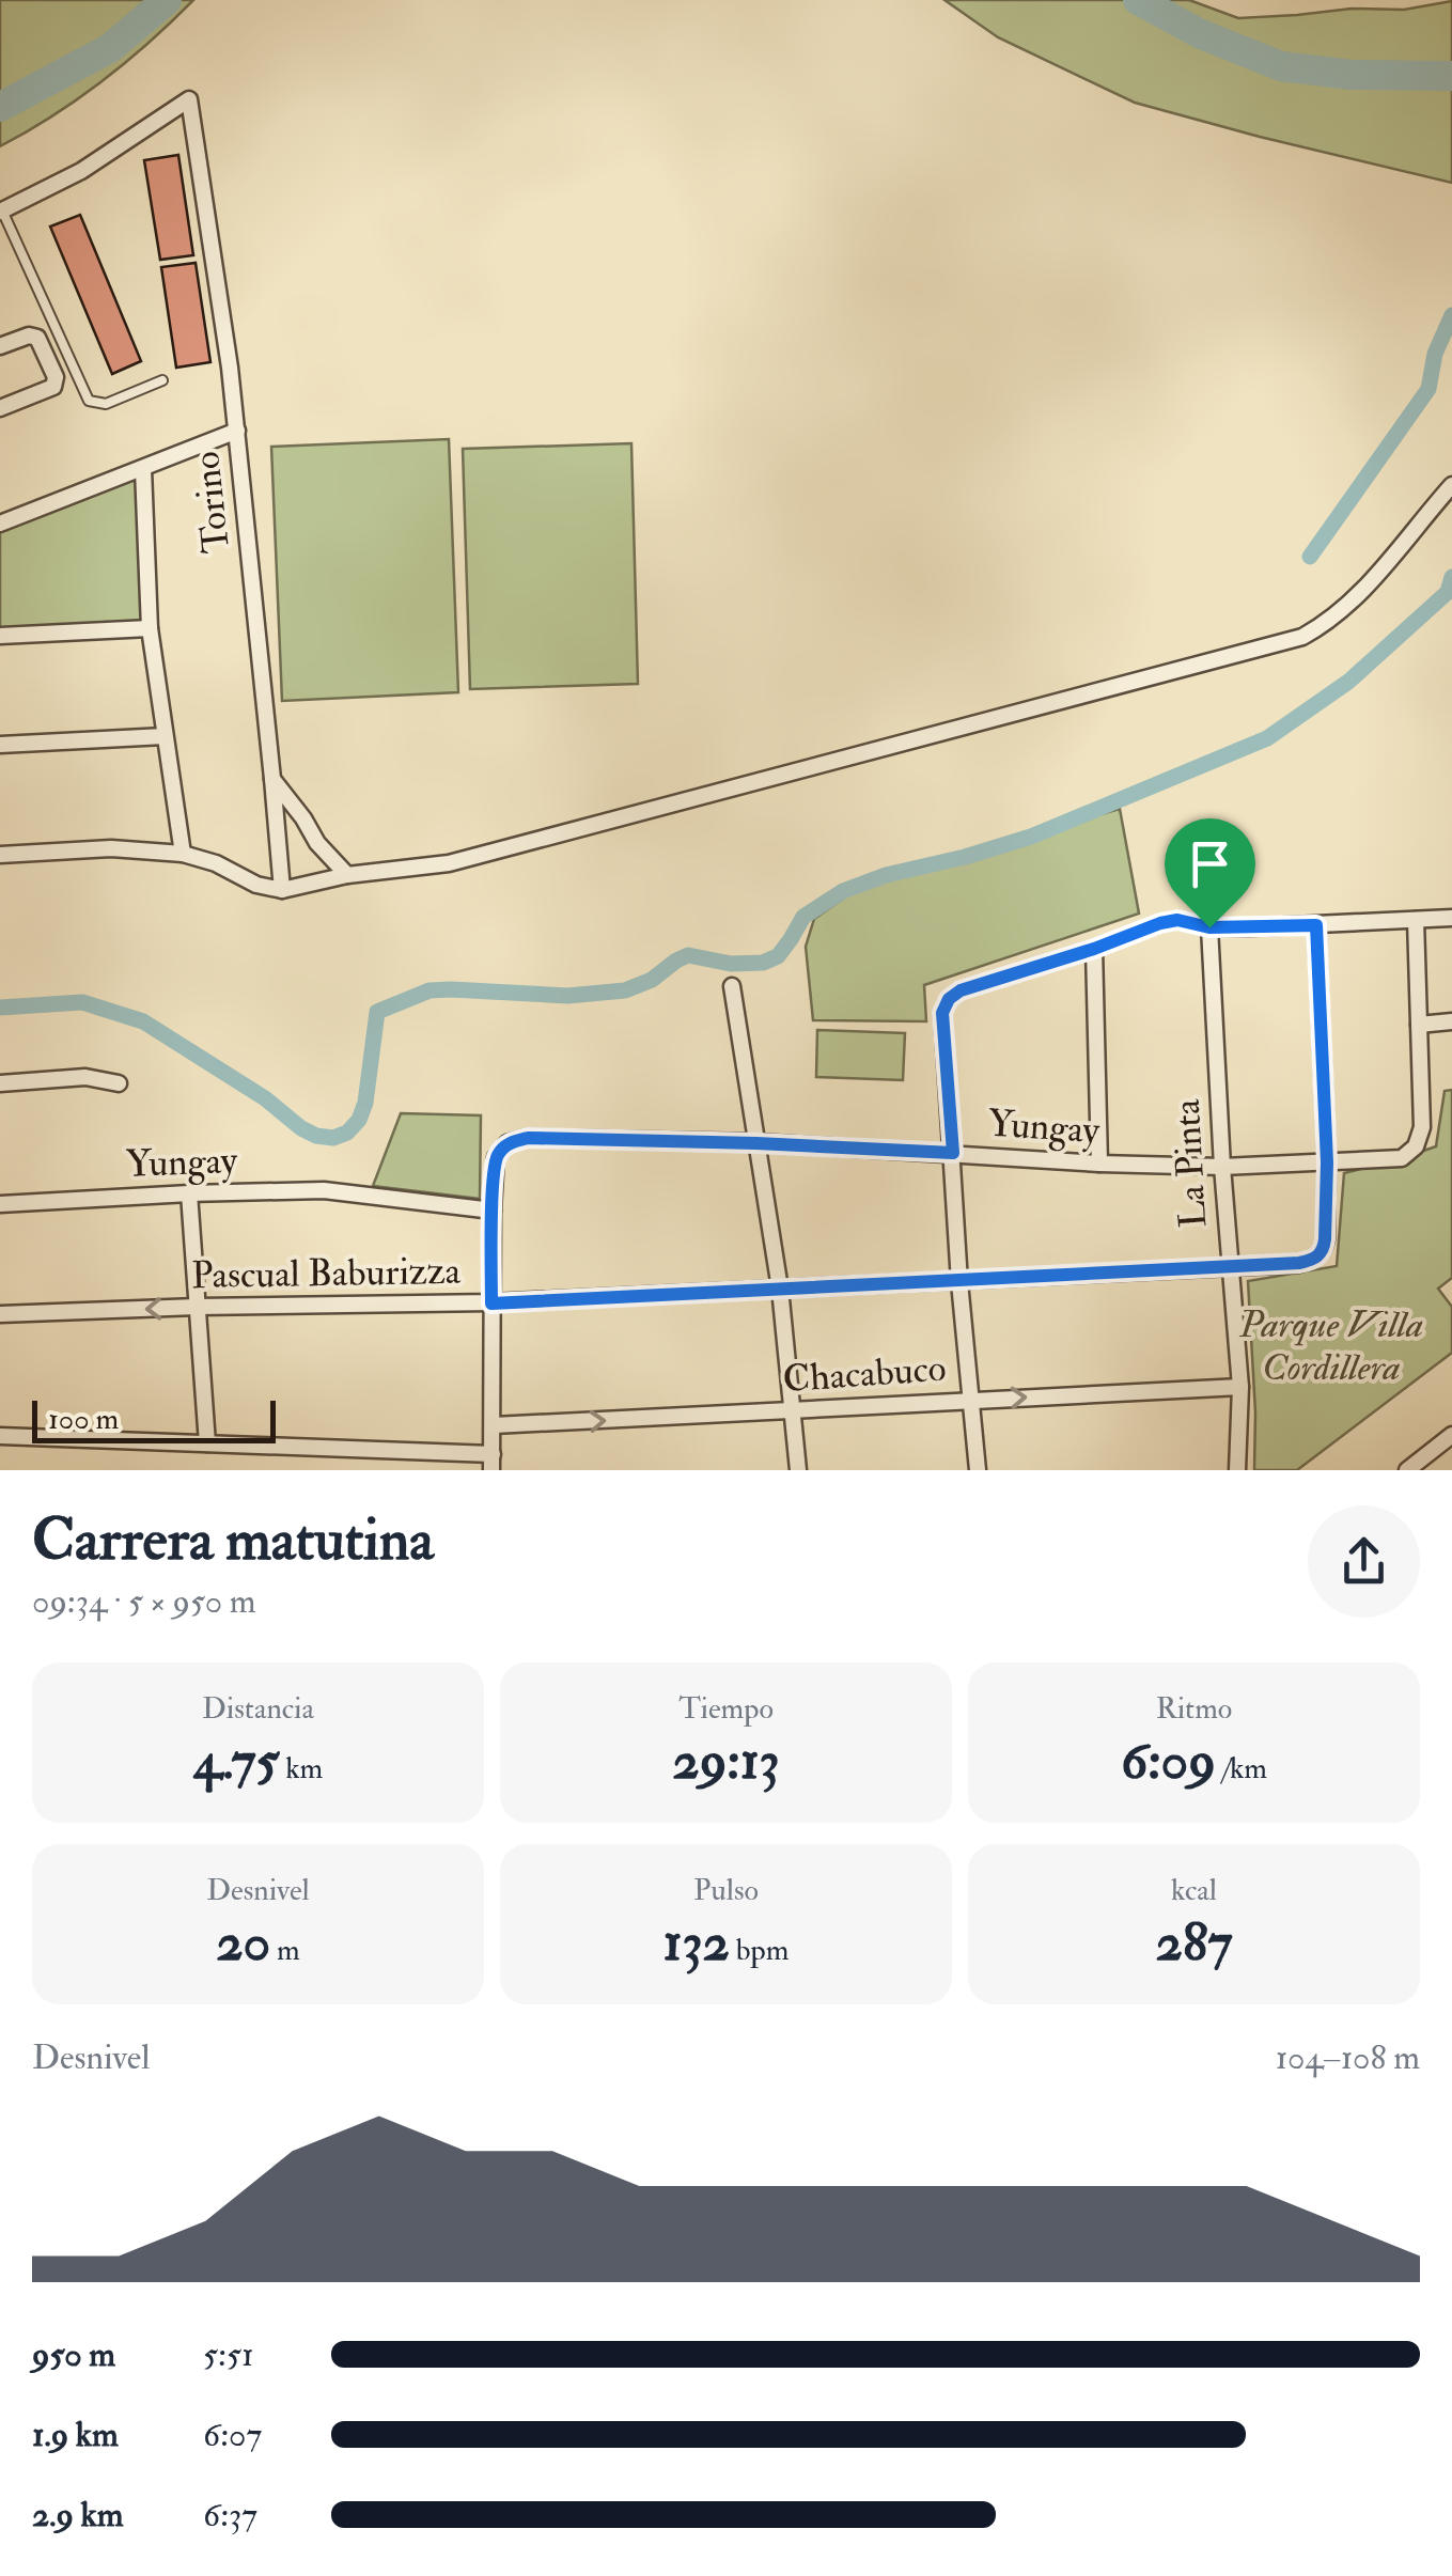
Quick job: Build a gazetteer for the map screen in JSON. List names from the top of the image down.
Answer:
{
  "streets": {
    "street": [
      "Torino",
      "Yungay",
      "La Pinta",
      "Pascual Baburizza",
      "Chacabuco"
    ]
  },
  "crossings": [
    ["Yungay", "La Pinta"],
    ["Yungay", "Pascual Baburizza"],
    ["La Pinta", "Pascual Baburizza"],
    ["La Pinta", "Chacabuco"]
  ],
  "one_way": ["Chacabuco"],
  "parks": ["Parque Villa Cordillera"],
  "scale_bar": "100 m",
  "page": {
    "scale": "100 m",
    "heading": ["Carrera matutina", "09:34 · 5 × 950 m"],
    "stats": [
      ["Distancia", "4.75 km"],
      ["Tiempo", "29:13"],
      ["Ritmo", "6:09 /km"],
      ["Desnivel", "20 m"],
      ["Pulso", "132 bpm"],
      ["kcal", "287"]
    ],
    "chart": ["Desnivel", "104–108 m"],
    "list": [
      {
        "name": "950 m",
        "note": "5:51"
      },
      {
        "name": "1.9 km",
        "note": "6:07"
      },
      {
        "name": "2.9 km",
        "note": "6:37"
      }
    ]
  }
}
